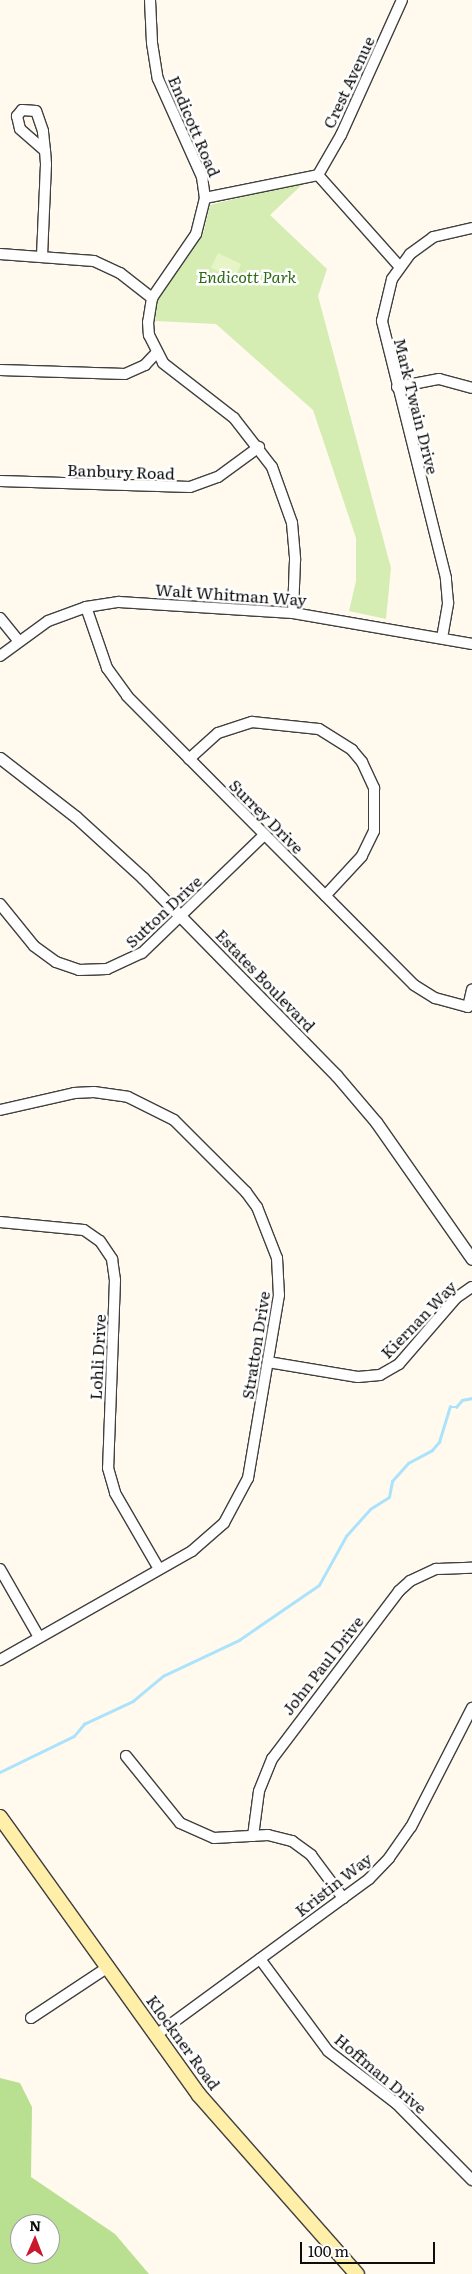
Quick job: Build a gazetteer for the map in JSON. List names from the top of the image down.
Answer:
{
  "streets": {
    "main road": ["Klockner Road"],
    "street": [
      "Crest Avenue",
      "Endicott Road",
      "Mark Twain Drive",
      "Banbury Road",
      "Walt Whitman Way",
      "Surrey Drive",
      "Sutton Drive",
      "Estates Boulevard",
      "Kiernan Way",
      "Stratton Drive",
      "Lohli Drive",
      "John Paul Drive",
      "Kristin Way",
      "Hoffman Drive"
    ]
  },
  "crossings": [
    ["Endicott Road", "Banbury Road"],
    ["Endicott Road", "Walt Whitman Way"],
    ["Mark Twain Drive", "Walt Whitman Way"],
    ["Walt Whitman Way", "Surrey Drive"],
    ["Surrey Drive", "Sutton Drive"],
    ["Sutton Drive", "Estates Boulevard"],
    ["Kiernan Way", "Stratton Drive"],
    ["Stratton Drive", "Lohli Drive"],
    ["Kristin Way", "Klockner Road"],
    ["Kristin Way", "Hoffman Drive"]
  ],
  "parks": ["Endicott Park"],
  "scale_bar": "100 m",
  "north": "top"
}
